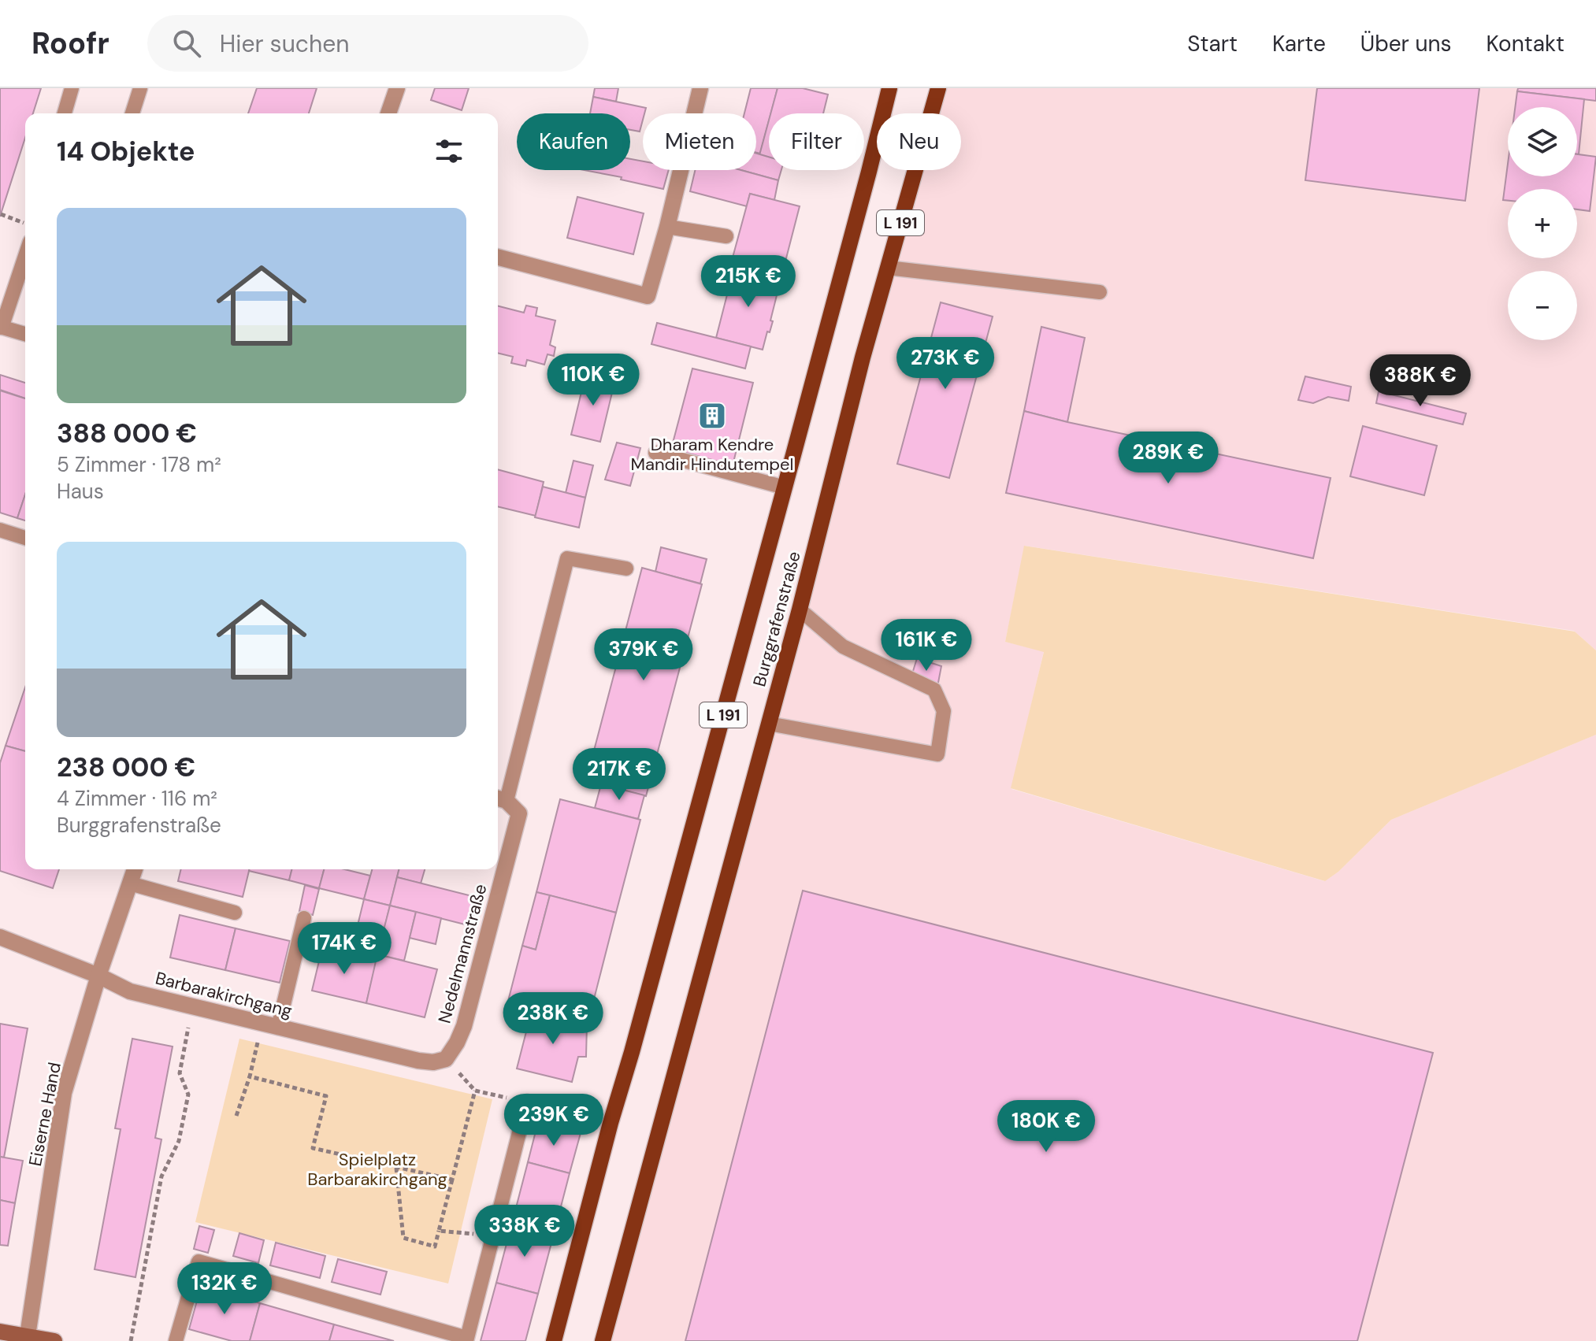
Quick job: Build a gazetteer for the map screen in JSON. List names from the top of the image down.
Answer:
{
  "streets": {
    "main road": ["L 191", "Burggrafenstraße"],
    "street": ["Nedelmannstraße", "Barbarakirchgang", "Eiserne Hand"]
  },
  "crossings": [
    ["Nedelmannstraße", "Barbarakirchgang"],
    ["Barbarakirchgang", "Eiserne Hand"]
  ],
  "parks": ["Spielplatz Barbarakirchgang"],
  "places": {
    "building": ["Dharam Kendre Mandir Hindutempel"]
  },
  "page": {
    "header": "Roofr",
    "search": "Hier suchen",
    "nav": [
      "Start",
      "Karte",
      "Über uns",
      "Kontakt"
    ],
    "map_buttons": ["+", "−"],
    "chip": [
      "Kaufen",
      "Mieten",
      "Filter",
      "Neu"
    ],
    "heading": "14 Objekte",
    "list": [
      {
        "name": "388 000 €",
        "note": "5 Zimmer · 178 m² · Haus"
      },
      {
        "name": "238 000 €",
        "note": "4 Zimmer · 116 m² · Burggrafenstraße"
      }
    ],
    "price": [
      "215K €",
      "273K €",
      "110K €",
      "388K €",
      "289K €",
      "161K €",
      "379K €",
      "217K €",
      "174K €",
      "238K €",
      "239K €",
      "180K €",
      "338K €",
      "132K €"
    ]
  }
}
